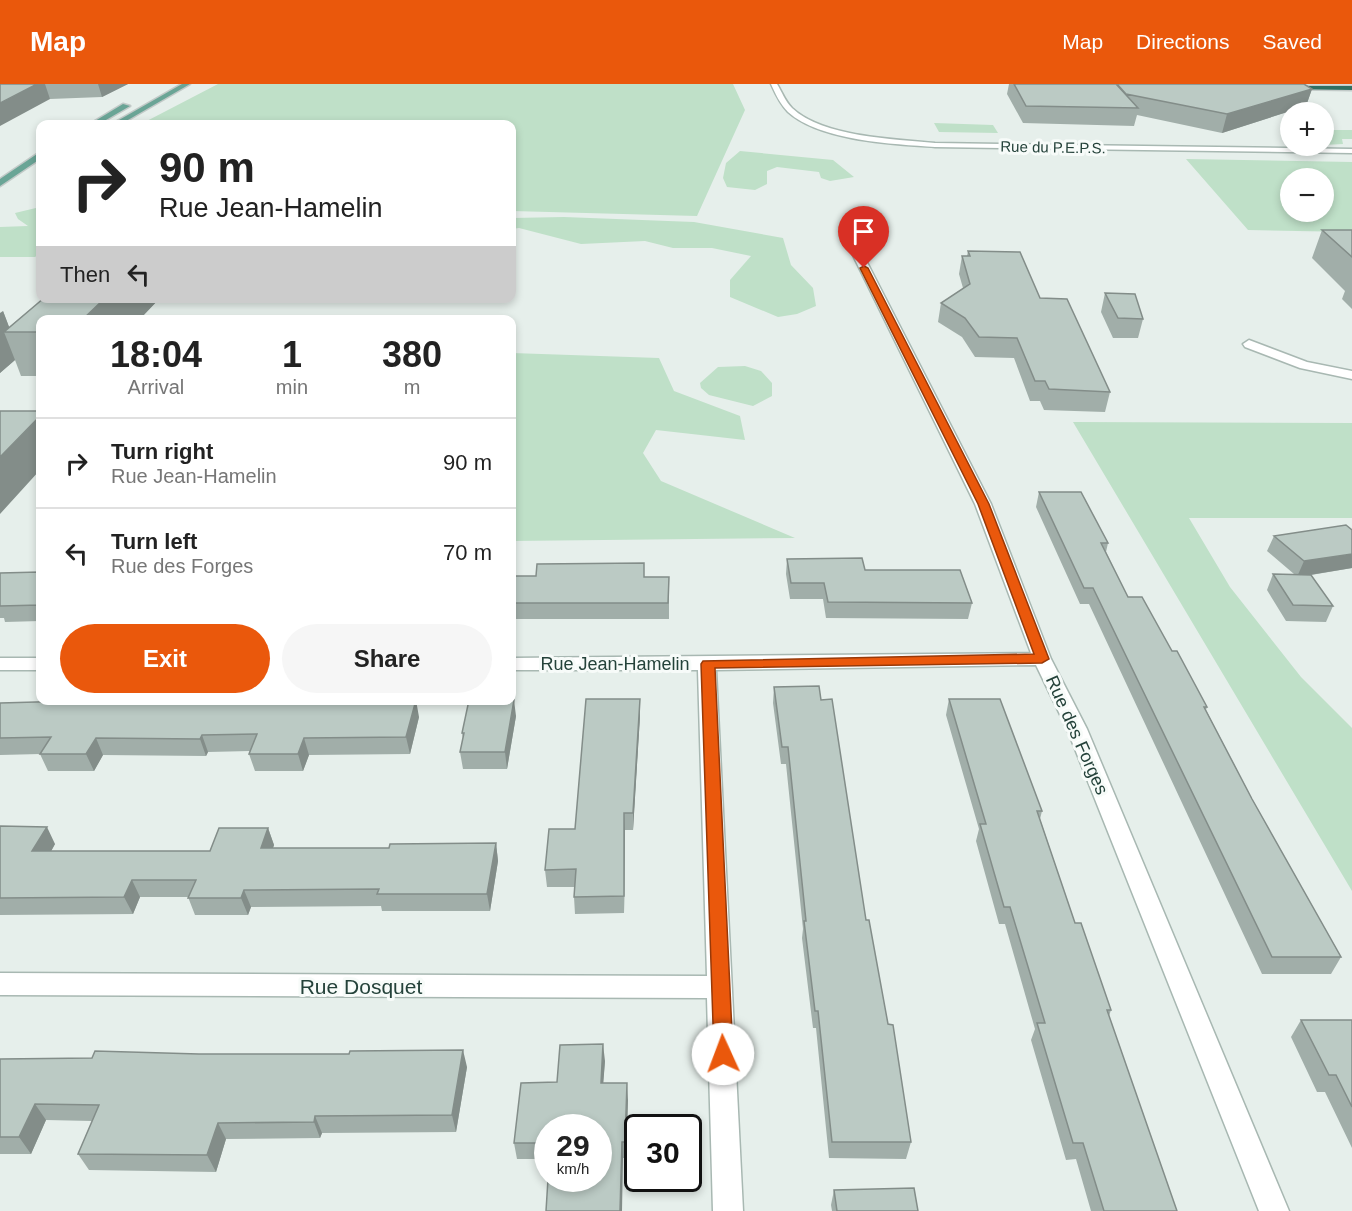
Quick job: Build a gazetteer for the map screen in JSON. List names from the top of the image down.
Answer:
{
  "streets": {
    "street": [
      "Rue du P.E.P.S.",
      "Rue Jean-Hamelin",
      "Rue des Forges",
      "Rue Dosquet"
    ]
  },
  "crossings": [
    ["Rue Jean-Hamelin", "Rue des Forges"]
  ],
  "page": {
    "header": "Map",
    "nav": ["Map", "Directions", "Saved"],
    "map_buttons": ["+", "−"],
    "turn": ["90 m", "Rue Jean-Hamelin"],
    "then": "Then",
    "eta": [
      "18:04",
      "Arrival",
      "1",
      "min",
      "380",
      "m"
    ],
    "list": [
      {
        "name": "Turn right",
        "note": "Rue Jean-Hamelin",
        "value": "90 m"
      },
      {
        "name": "Turn left",
        "note": "Rue des Forges",
        "value": "70 m"
      }
    ],
    "buttons": ["Exit", "Share"],
    "speed": "29 km/h",
    "limit": "30"
  }
}
